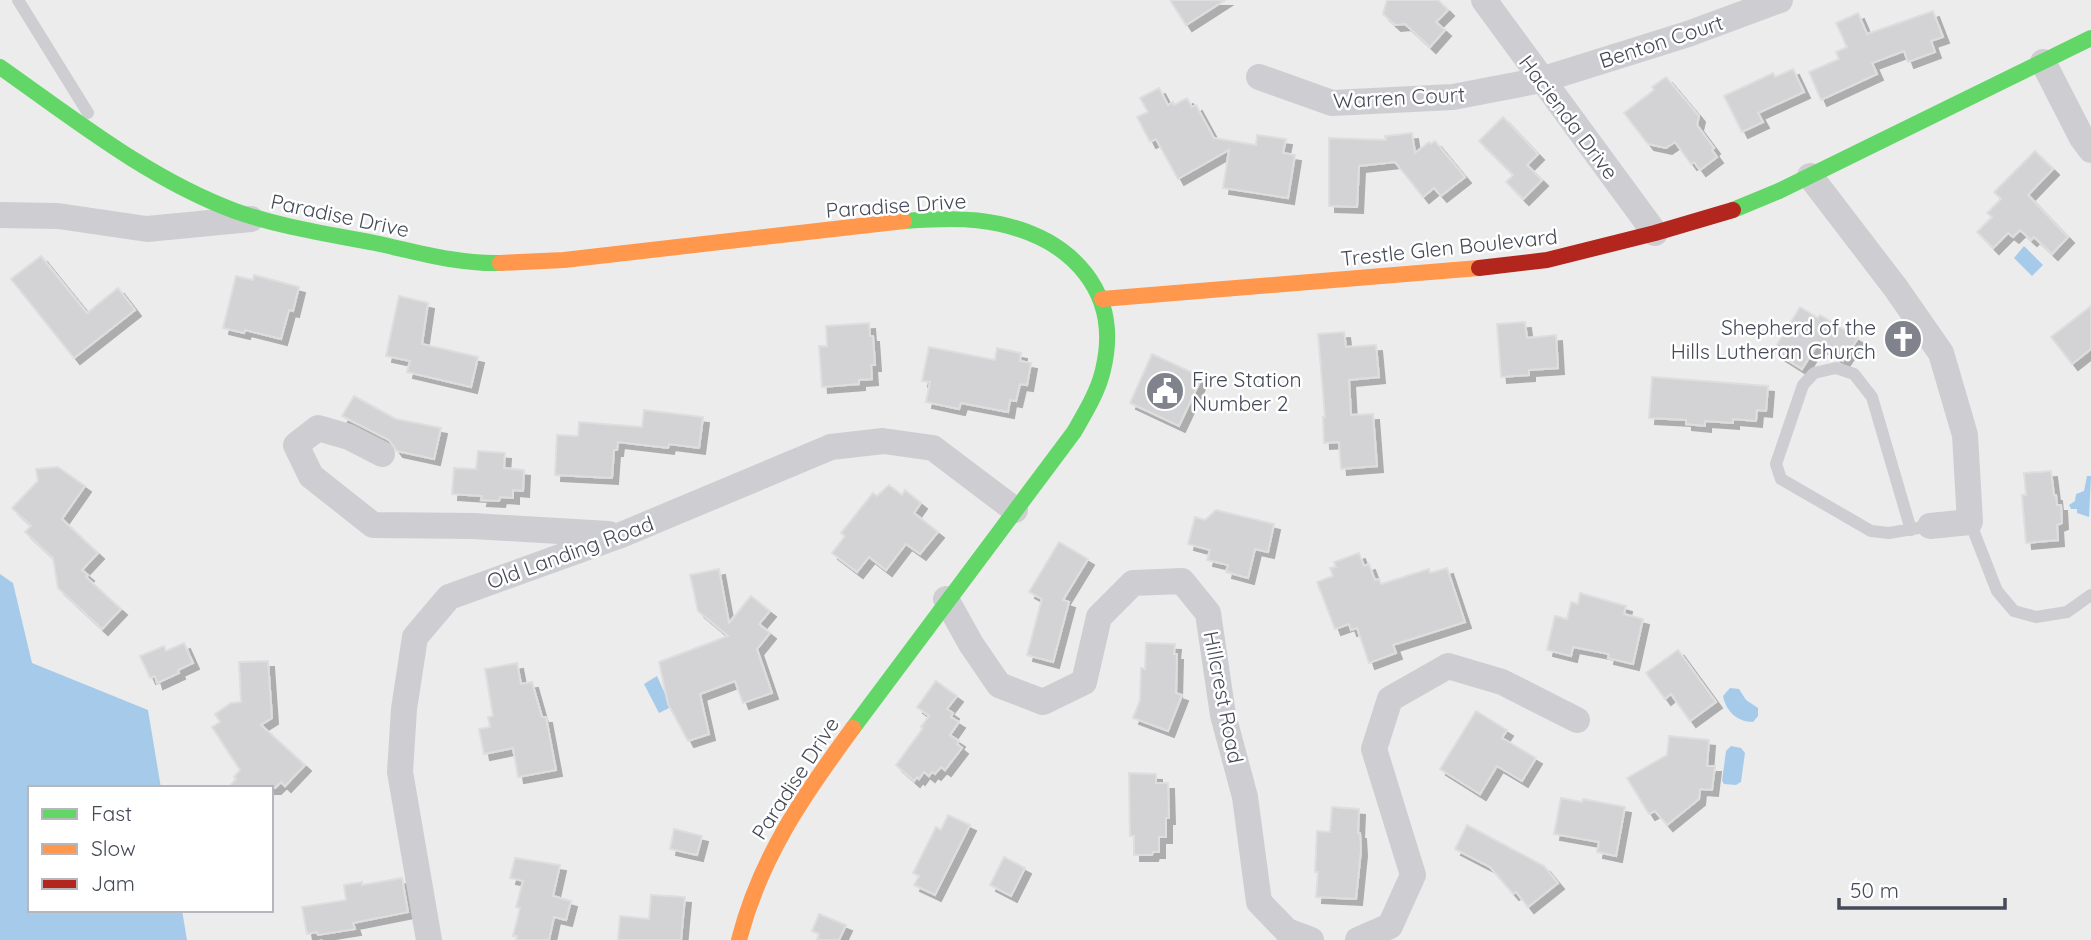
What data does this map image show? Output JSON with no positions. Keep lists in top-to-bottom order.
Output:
{
  "streets": {
    "street": [
      "Benton Court",
      "Warren Court",
      "Hacienda Drive",
      "Paradise Drive",
      "Trestle Glen Boulevard",
      "Old Landing Road",
      "Hillcrest Road"
    ]
  },
  "crossings": [
    ["Benton Court", "Warren Court"],
    ["Benton Court", "Hacienda Drive"],
    ["Warren Court", "Hacienda Drive"],
    ["Hacienda Drive", "Trestle Glen Boulevard"],
    ["Paradise Drive", "Trestle Glen Boulevard"],
    ["Paradise Drive", "Old Landing Road"],
    ["Paradise Drive", "Hillcrest Road"]
  ],
  "places": {
    "church": ["Shepherd of the Hills Lutheran Church"],
    "public building": ["Fire Station Number 2"]
  },
  "legend": ["Fast", "Slow", "Jam"],
  "scale_bar": "50 m"
}
